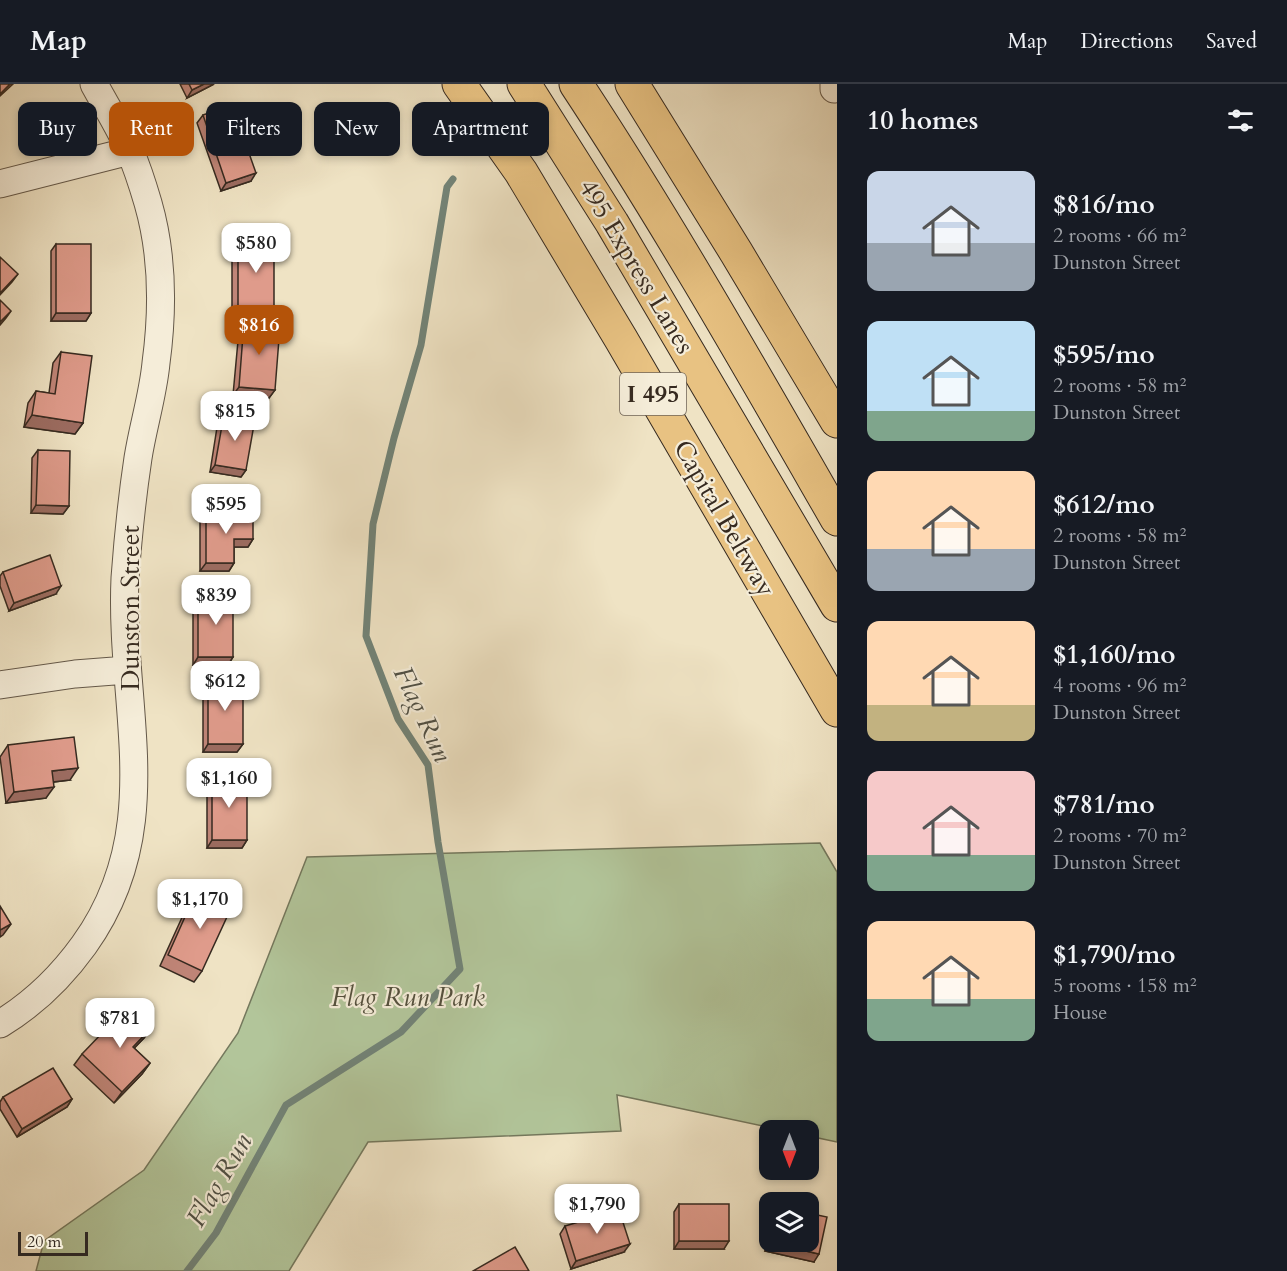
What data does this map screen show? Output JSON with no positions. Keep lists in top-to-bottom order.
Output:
{
  "streets": {
    "highway": ["495 Express Lanes", "I 495", "Capital Beltway"],
    "street": ["Dunston Street"]
  },
  "water": ["Flag Run"],
  "parks": ["Flag Run Park"],
  "scale_bar": "20 m",
  "north": "bottom",
  "page": {
    "header": "Map",
    "nav": ["Map", "Directions", "Saved"],
    "heading": "10 homes",
    "chip": [
      "Buy",
      "Rent",
      "Filters",
      "New",
      "Apartment"
    ],
    "list": [
      {
        "name": "$816/mo",
        "note": "2 rooms · 66 m² · Dunston Street"
      },
      {
        "name": "$595/mo",
        "note": "2 rooms · 58 m² · Dunston Street"
      },
      {
        "name": "$612/mo",
        "note": "2 rooms · 58 m² · Dunston Street"
      },
      {
        "name": "$1,160/mo",
        "note": "4 rooms · 96 m² · Dunston Street"
      },
      {
        "name": "$781/mo",
        "note": "2 rooms · 70 m² · Dunston Street"
      },
      {
        "name": "$1,790/mo",
        "note": "5 rooms · 158 m² · House"
      }
    ],
    "price": [
      "$580",
      "$816",
      "$815",
      "$595",
      "$839",
      "$612",
      "$1,160",
      "$1,170",
      "$781",
      "$1,790"
    ],
    "scale": "20 m"
  }
}
